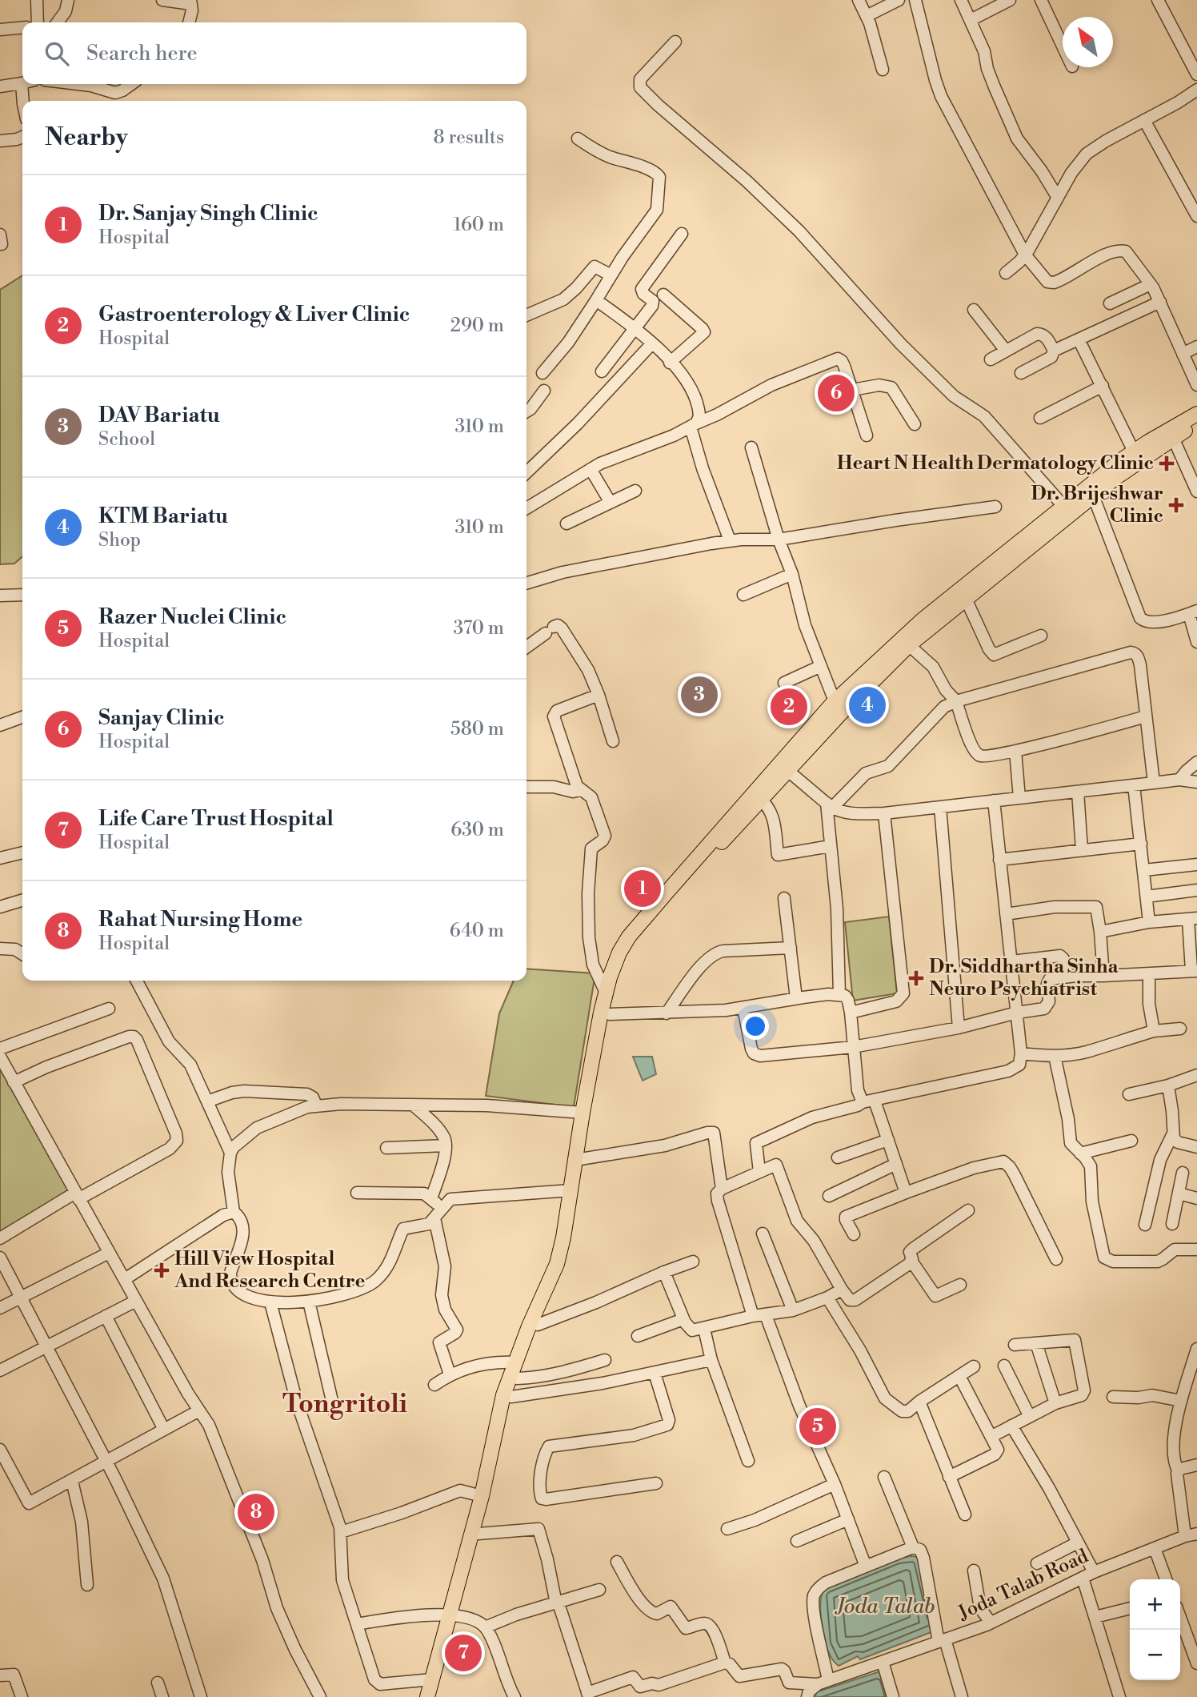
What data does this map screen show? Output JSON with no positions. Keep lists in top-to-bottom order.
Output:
{
  "streets": {
    "street": ["Joda Talab Road"]
  },
  "districts": ["Tongritoli"],
  "water": ["Joda Talab"],
  "places": {
    "health": [
      "Heart N Health Dermatology Clinic",
      "Dr. Brijeshwar Clinic",
      "Dr. Siddhartha Sinha Neuro Psychiatrist",
      "Hill View Hospital And Research Centre"
    ]
  },
  "north": "top left",
  "page": {
    "search": "Search here",
    "heading": ["Nearby", "8 results"],
    "list": [
      {
        "mark": "1",
        "name": "Dr. Sanjay Singh Clinic",
        "note": "Hospital",
        "value": "160 m"
      },
      {
        "mark": "2",
        "name": "Gastroenterology & Liver Clinic",
        "note": "Hospital",
        "value": "290 m"
      },
      {
        "mark": "3",
        "name": "DAV Bariatu",
        "note": "School",
        "value": "310 m"
      },
      {
        "mark": "4",
        "name": "KTM Bariatu",
        "note": "Shop",
        "value": "310 m"
      },
      {
        "mark": "5",
        "name": "Razer Nuclei Clinic",
        "note": "Hospital",
        "value": "370 m"
      },
      {
        "mark": "6",
        "name": "Sanjay Clinic",
        "note": "Hospital",
        "value": "580 m"
      },
      {
        "mark": "7",
        "name": "Life Care Trust Hospital",
        "note": "Hospital",
        "value": "630 m"
      },
      {
        "mark": "8",
        "name": "Rahat Nursing Home",
        "note": "Hospital",
        "value": "640 m"
      }
    ],
    "pins": [
      "6",
      "3",
      "4",
      "2",
      "1",
      "5",
      "8",
      "7"
    ],
    "map_buttons": ["+", "−"]
  }
}
